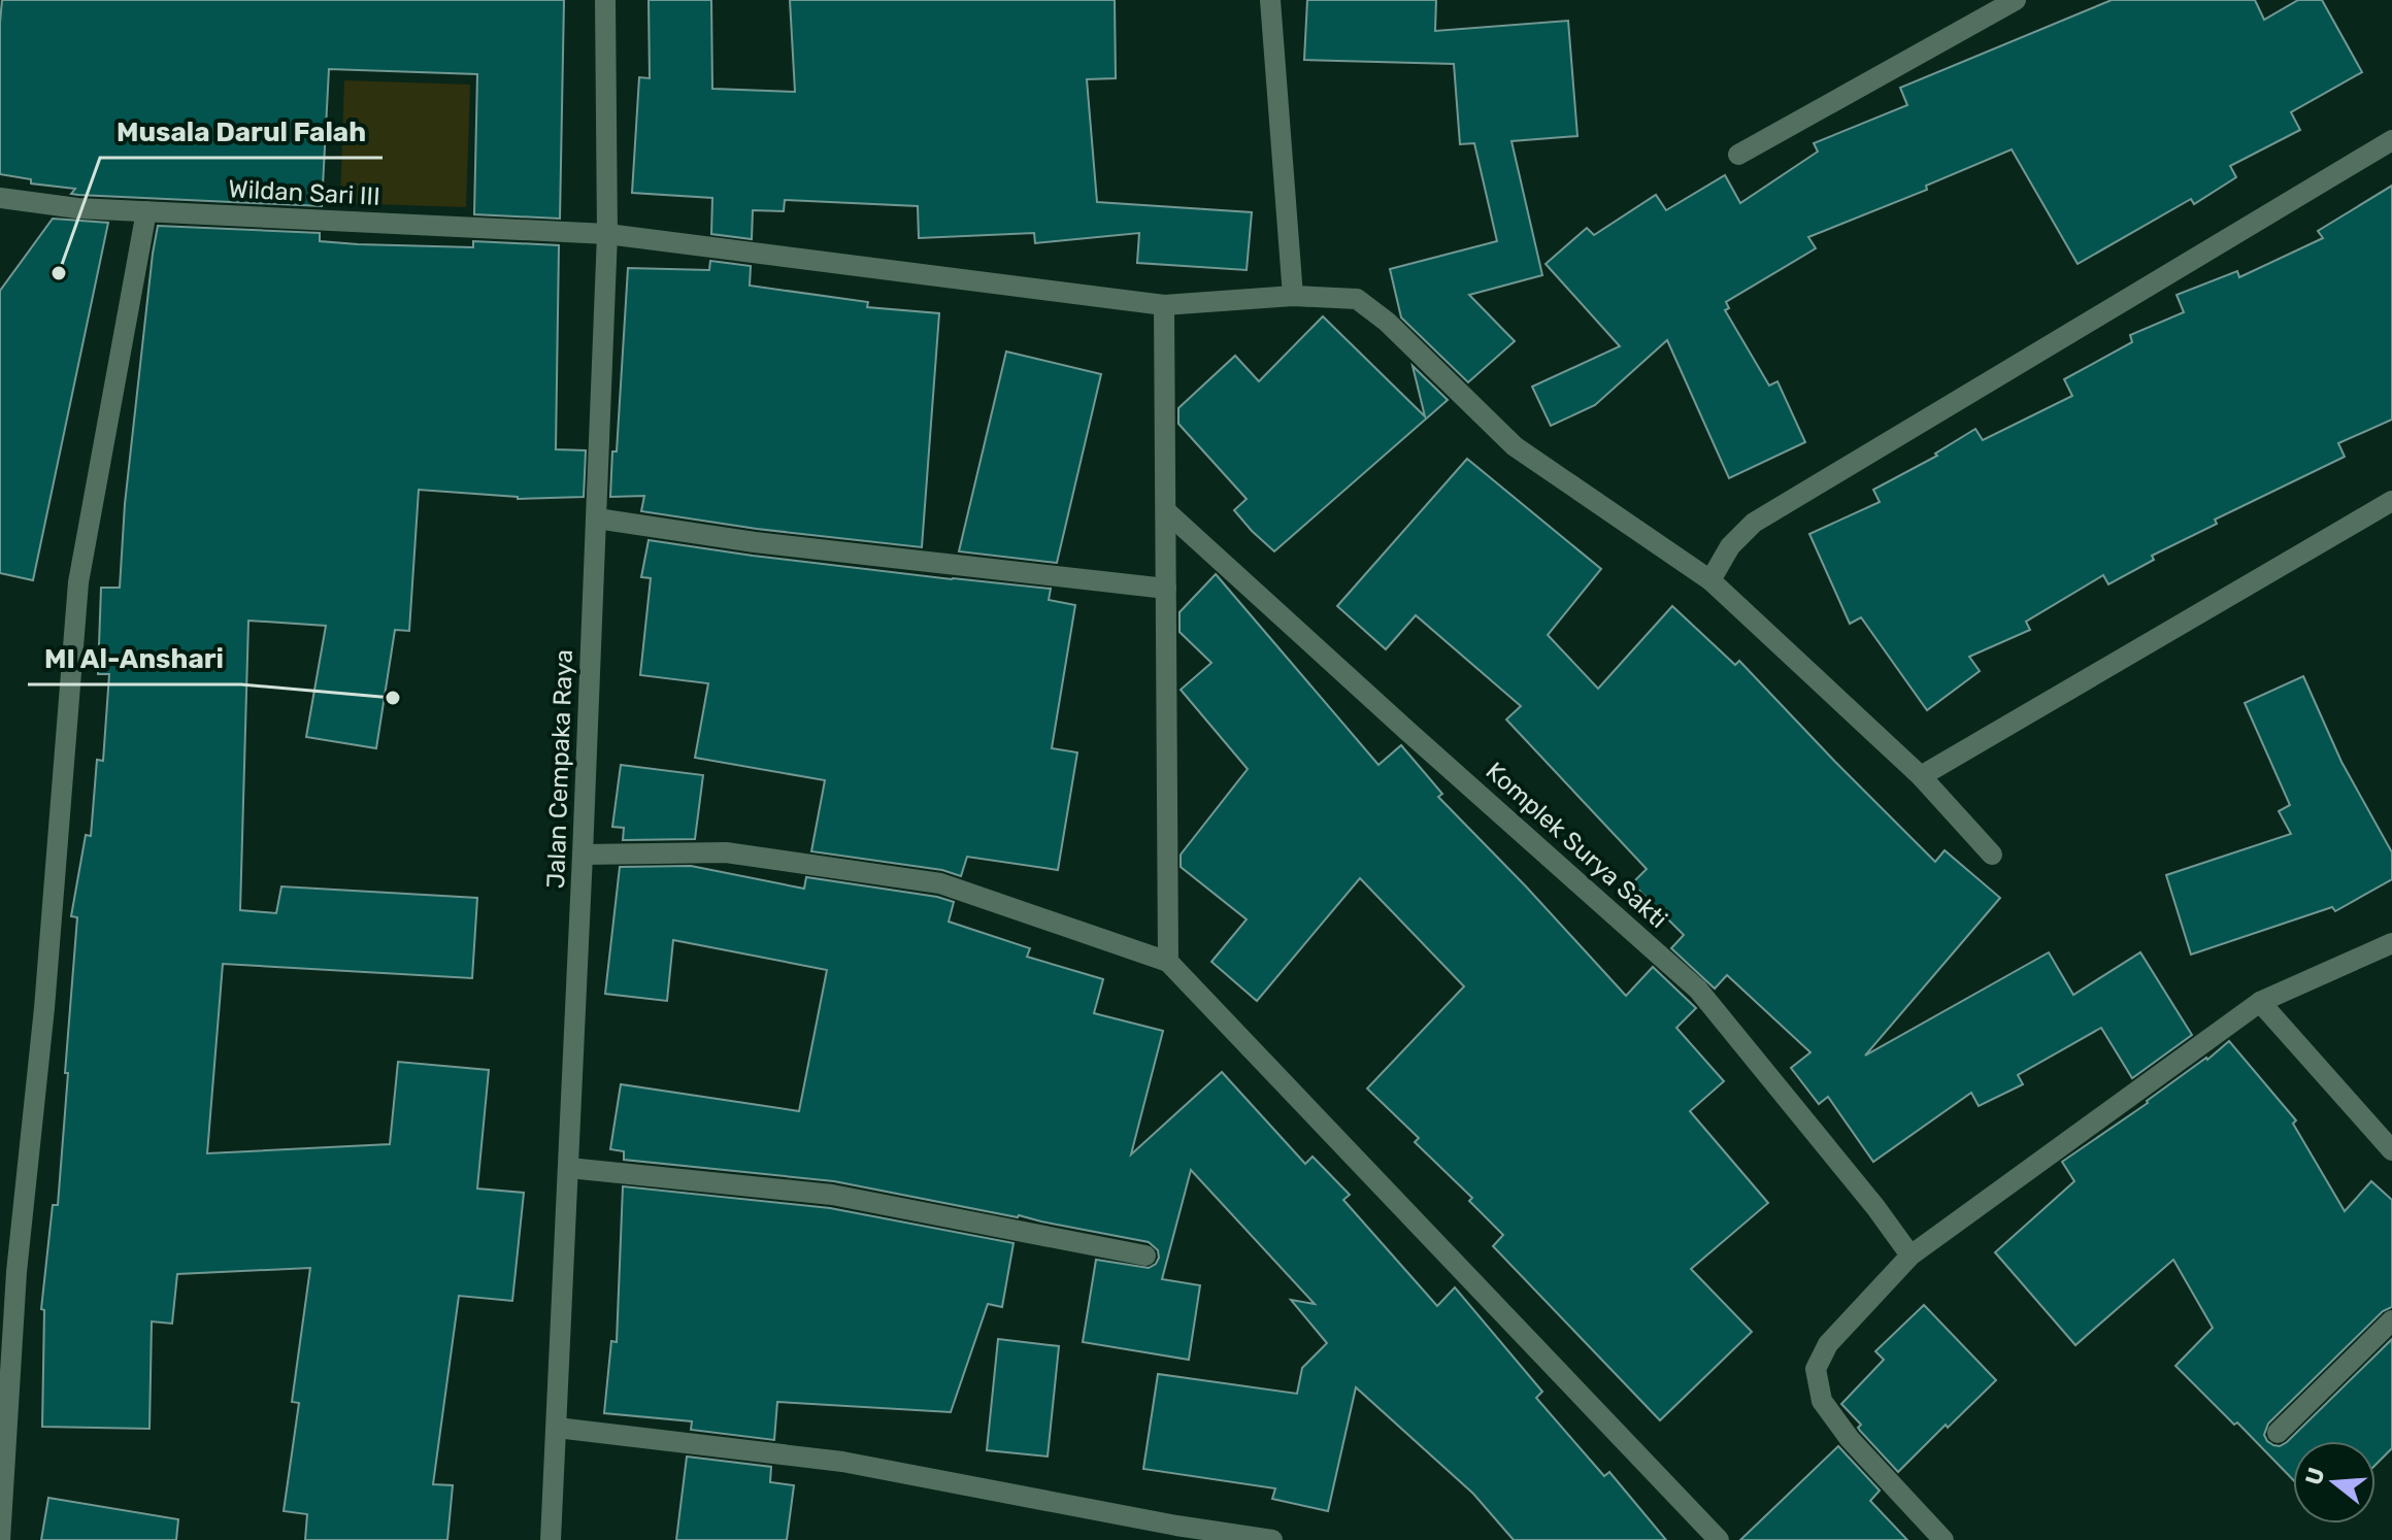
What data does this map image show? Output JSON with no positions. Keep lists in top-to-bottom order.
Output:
{
  "streets": {
    "street": ["Wildan Sari III", "Jalan Cempaka Raya", "Komplek Surya Sakti"]
  },
  "crossings": [
    ["Wildan Sari III", "Jalan Cempaka Raya"]
  ],
  "places": ["Musala Darul Falah", "MI Al-Anshari"],
  "north": "left"
}
